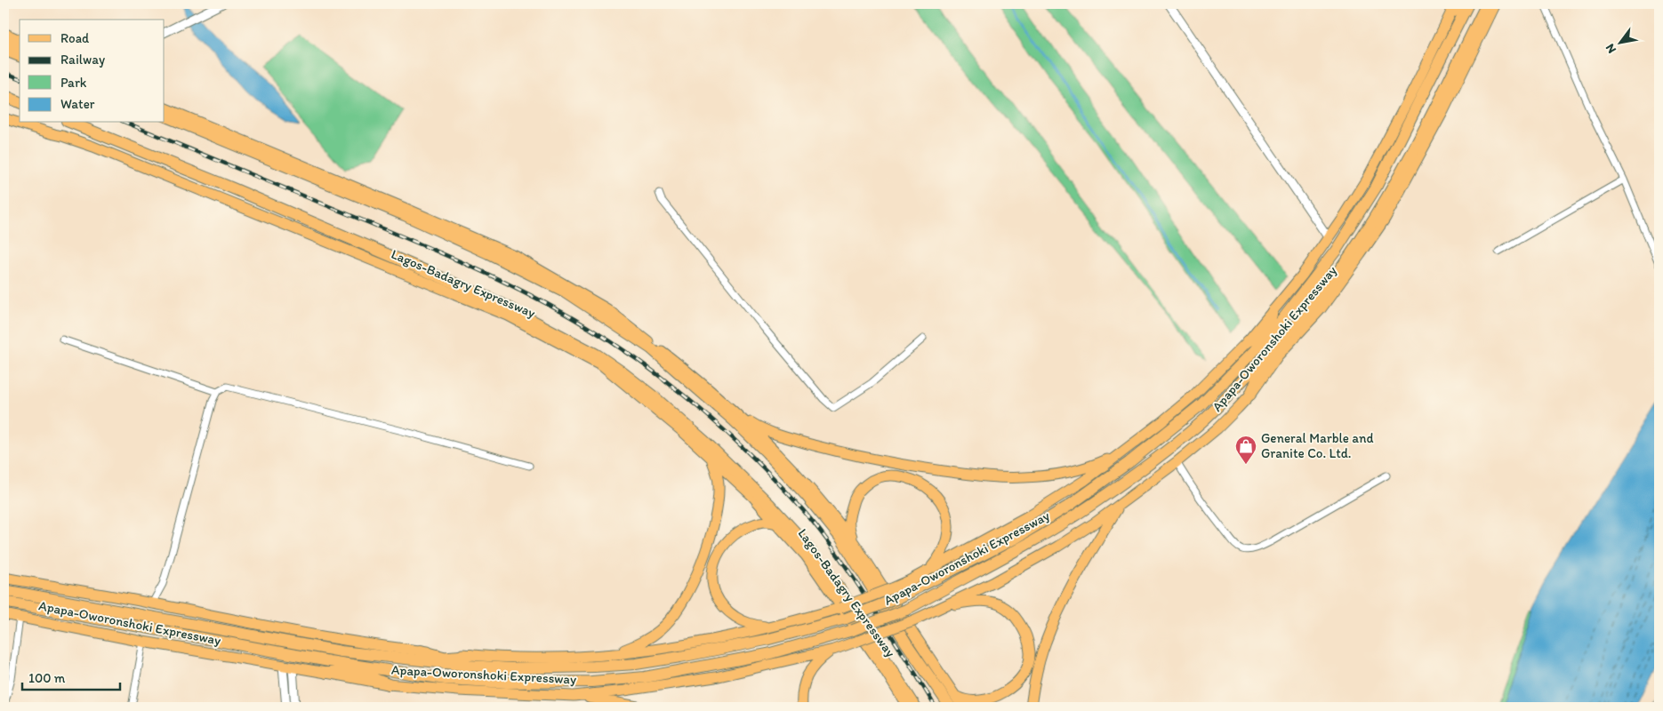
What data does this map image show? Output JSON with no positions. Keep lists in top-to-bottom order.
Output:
{
  "streets": {
    "highway": ["Lagos-Badagry Expressway", "Apapa-Oworonshoki Expressway"]
  },
  "places": {
    "shop": ["General Marble and Granite Co. Ltd."]
  },
  "legend": [
    "Road",
    "Railway",
    "Park",
    "Water"
  ],
  "scale_bar": "100 m",
  "north": "bottom left"
}
